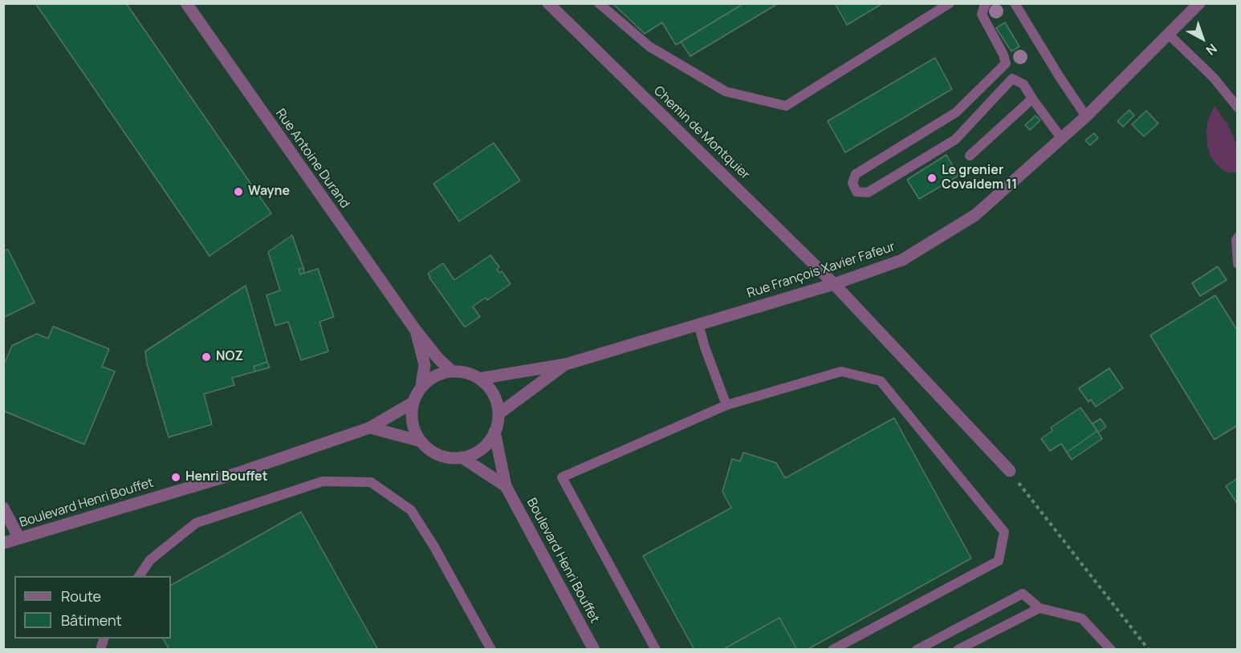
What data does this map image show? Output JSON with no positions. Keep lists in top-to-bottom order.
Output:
{
  "streets": {
    "street": [
      "Chemin de Montquier",
      "Rue Antoine Durand",
      "Rue François Xavier Fafeur",
      "Boulevard Henri Bouffet"
    ]
  },
  "crossings": [
    ["Chemin de Montquier", "Rue François Xavier Fafeur"],
    ["Rue Antoine Durand", "Rue François Xavier Fafeur"],
    ["Rue Antoine Durand", "Boulevard Henri Bouffet"],
    ["Rue François Xavier Fafeur", "Boulevard Henri Bouffet"]
  ],
  "places": [
    "Le grenier Covaldem 11",
    "Wayne",
    "NOZ",
    "Henri Bouffet"
  ],
  "legend": ["Route", "Bâtiment"],
  "north": "bottom right"
}
